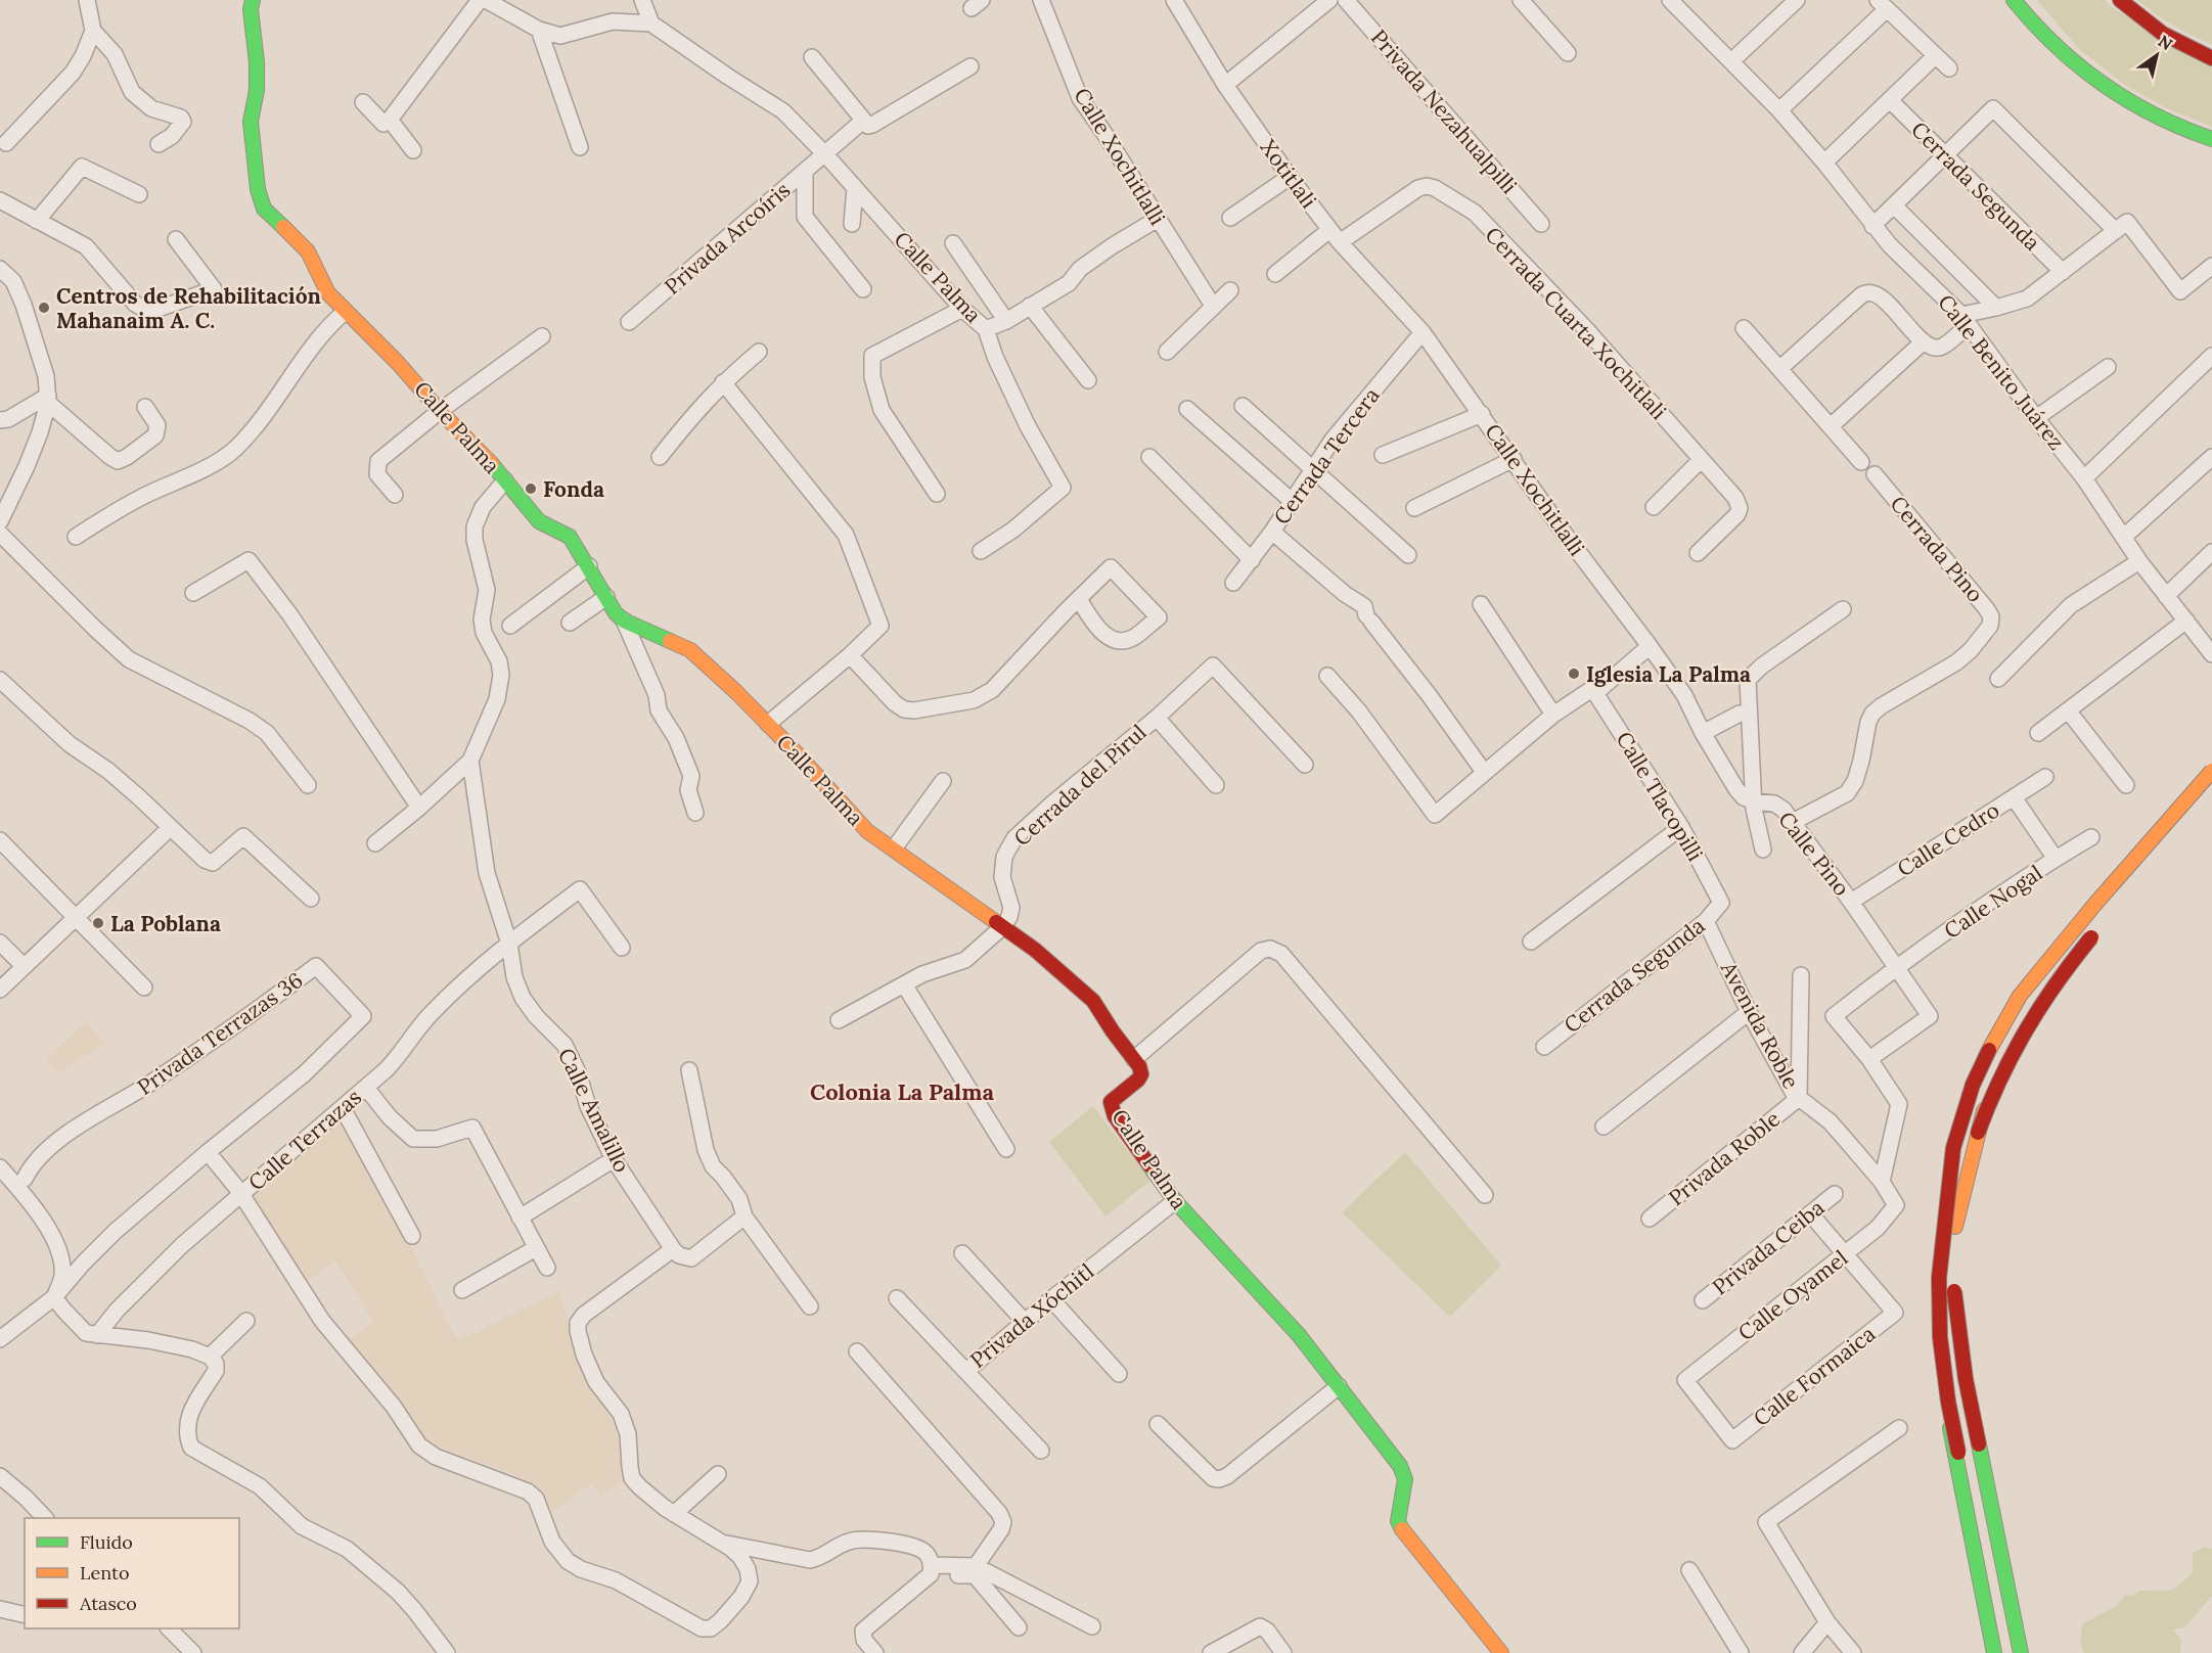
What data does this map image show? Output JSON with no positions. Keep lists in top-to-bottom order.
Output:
{
  "streets": {
    "main road": ["Calle Palma"],
    "street": [
      "Privada Nezahualpilli",
      "Calle Xochitlalli",
      "Xotitlali",
      "Cerrada Segunda",
      "Privada Arcoíris",
      "Cerrada Cuarta Xochitlali",
      "Calle Benito Juárez",
      "Cerrada Tercera",
      "Cerrada Pino",
      "Cerrada del Pirul",
      "Calle Tlacopilli",
      "Calle Cedro",
      "Calle Pino",
      "Calle Nogal",
      "Avenida Roble",
      "Privada Terrazas 36",
      "Calle Amalillo",
      "Calle Terrazas",
      "Privada Roble",
      "Privada Ceiba",
      "Calle Oyamel",
      "Privada Xóchitl",
      "Calle Formaica"
    ]
  },
  "crossings": [
    ["Calle Xochitlalli", "Xotitlali"],
    ["Calle Xochitlalli", "Calle Palma"],
    ["Calle Xochitlalli", "Cerrada Tercera"],
    ["Calle Xochitlalli", "Calle Pino"],
    ["Xotitlali", "Cerrada Cuarta Xochitlali"],
    ["Xotitlali", "Cerrada Tercera"],
    ["Cerrada Segunda", "Calle Tlacopilli"],
    ["Cerrada Segunda", "Avenida Roble"],
    ["Privada Arcoíris", "Calle Palma"],
    ["Calle Palma", "Cerrada del Pirul"],
    ["Calle Palma", "Privada Xóchitl"],
    ["Cerrada Pino", "Calle Pino"],
    ["Calle Cedro", "Calle Pino"],
    ["Calle Pino", "Calle Nogal"],
    ["Avenida Roble", "Privada Roble"],
    ["Avenida Roble", "Calle Oyamel"],
    ["Calle Amalillo", "Calle Terrazas"],
    ["Calle Oyamel", "Calle Formaica"]
  ],
  "districts": ["Colonia La Palma"],
  "places": [
    "Centros de Rehabilitación Mahanaim A. C.",
    "Fonda",
    "Iglesia La Palma",
    "La Poblana"
  ],
  "legend": ["Fluido", "Lento", "Atasco"],
  "north": "top right"
}
